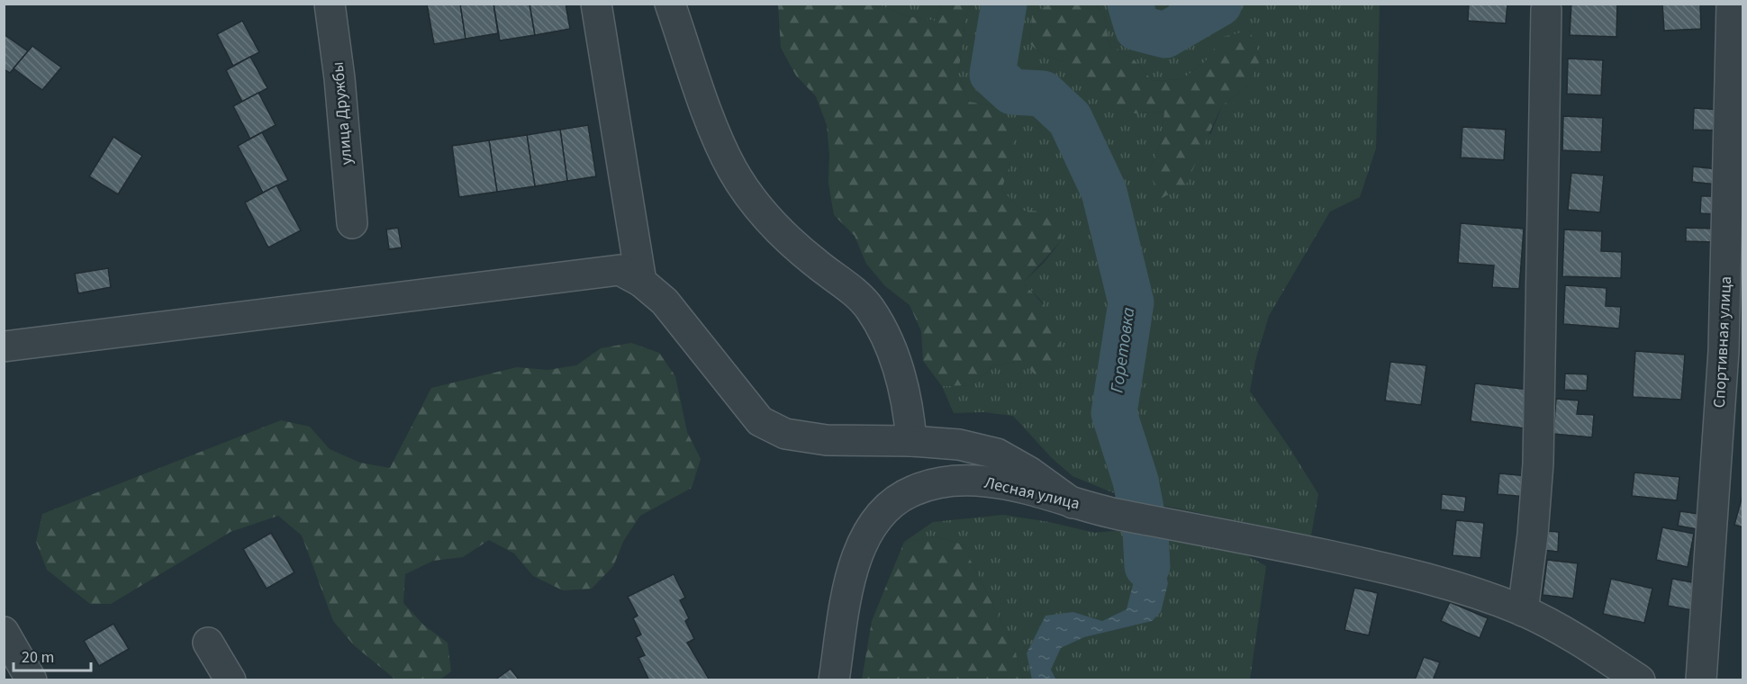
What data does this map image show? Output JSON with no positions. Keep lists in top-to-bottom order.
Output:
{
  "streets": {
    "street": ["улица Дружбы", "Спортивная улица", "Лесная улица"]
  },
  "water": ["Горетовка"],
  "scale_bar": "20 m"
}
